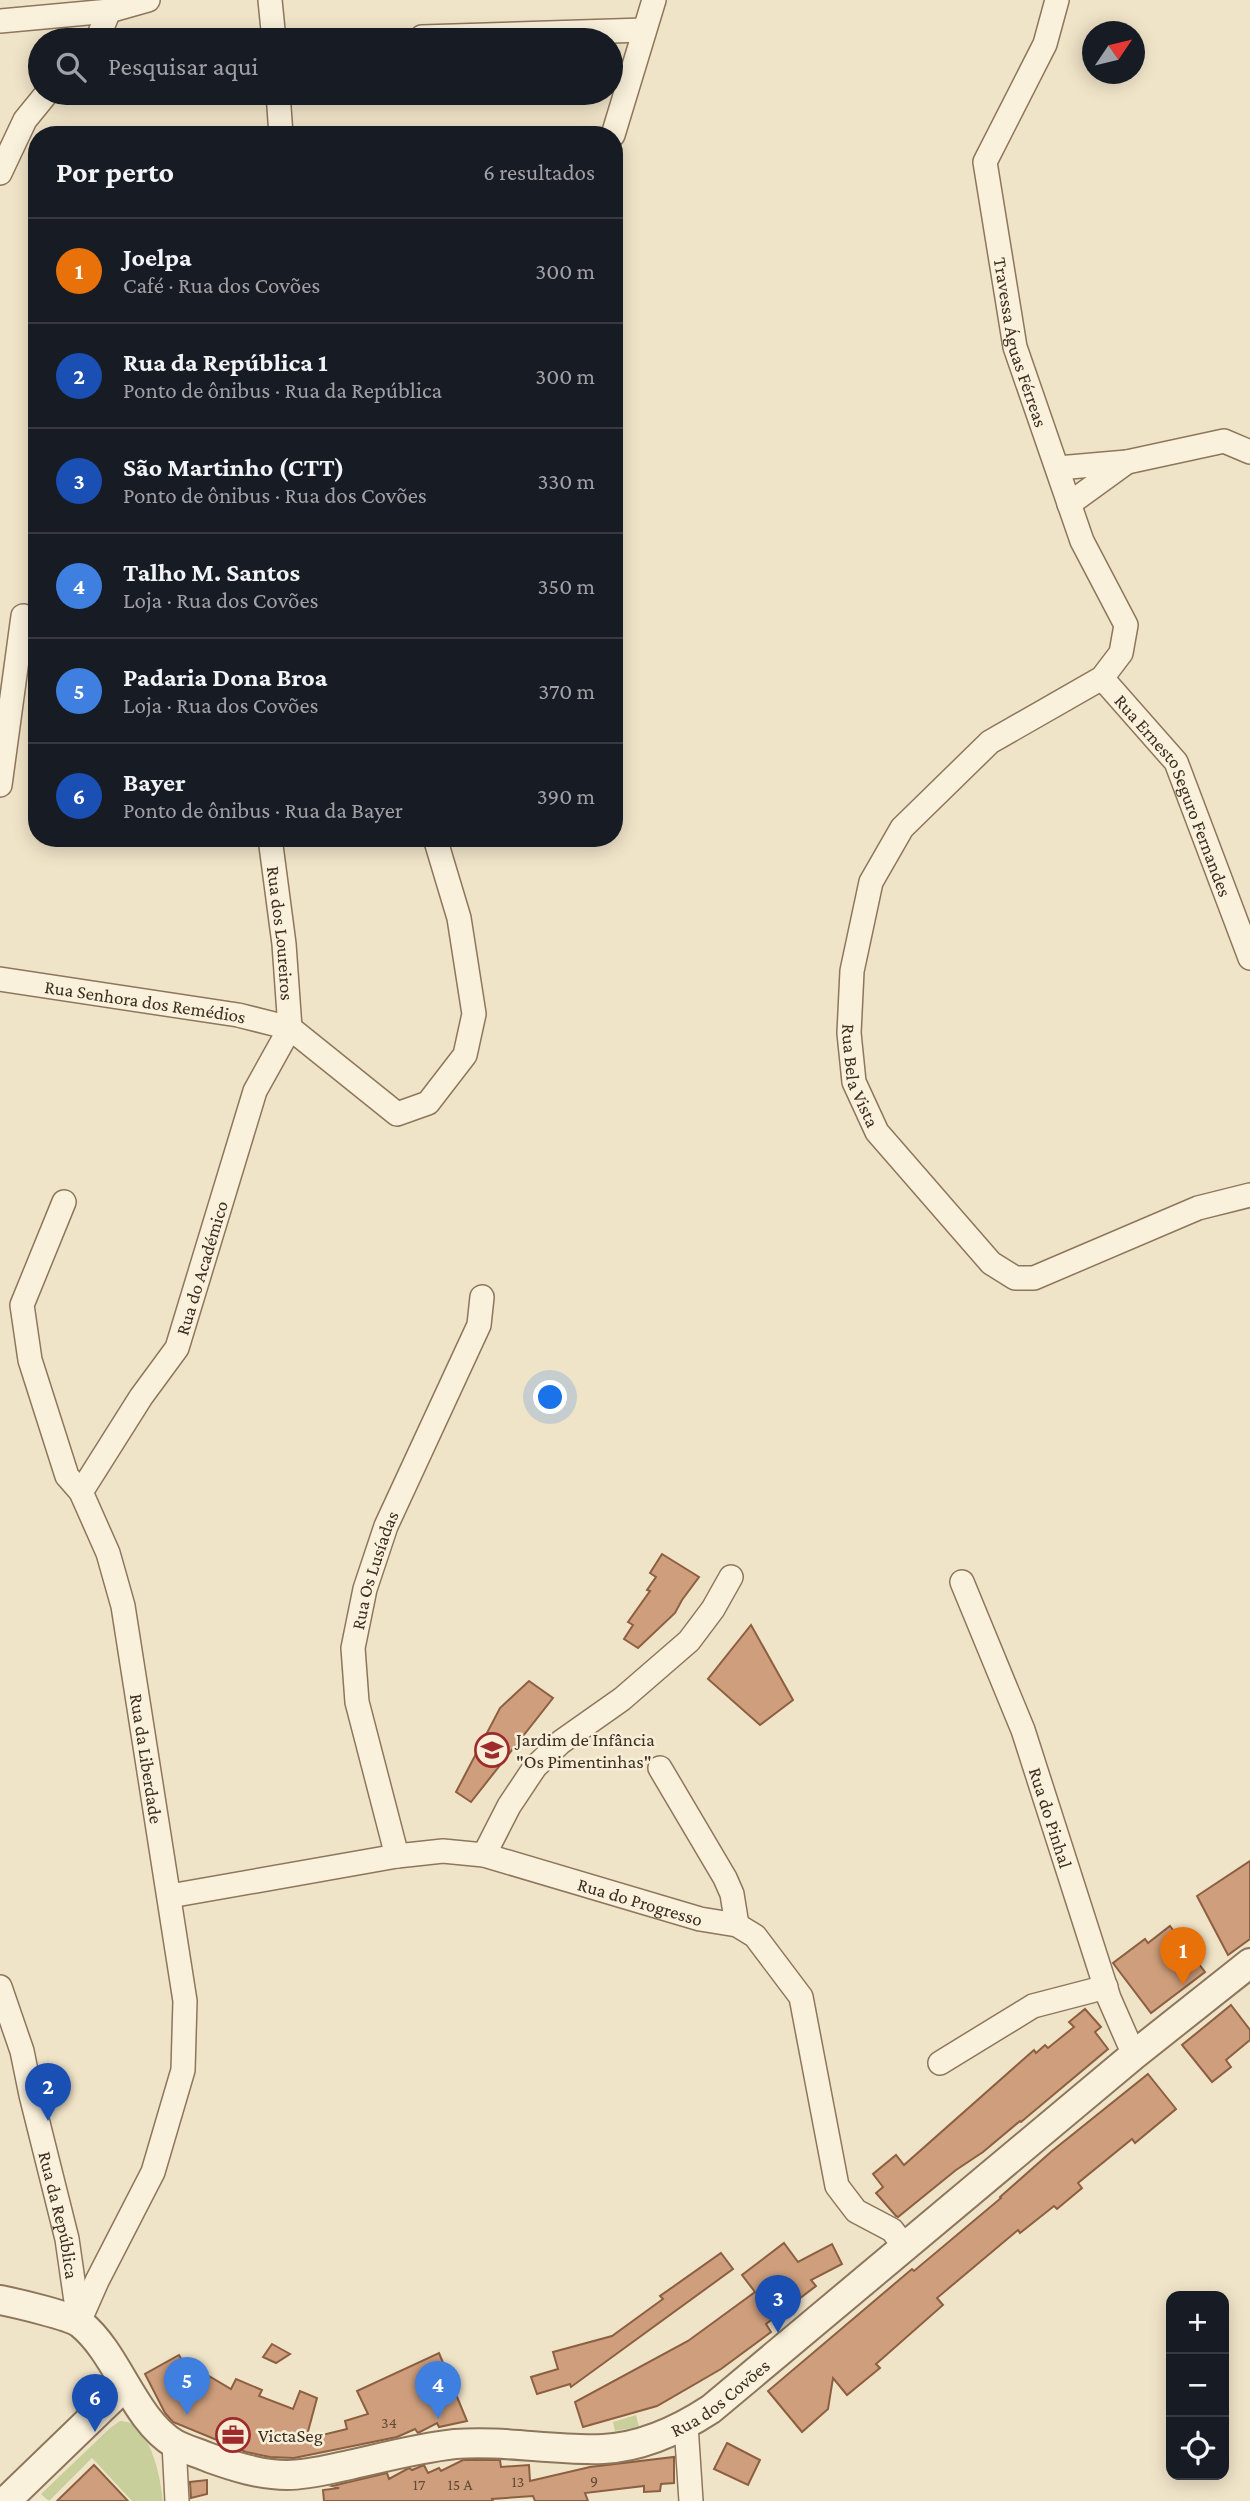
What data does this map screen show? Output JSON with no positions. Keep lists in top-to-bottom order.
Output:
{
  "streets": {
    "street": [
      "Travessa Águas Férreas",
      "Rua Ernesto Seguro Fernandes",
      "Rua dos Loureiros",
      "Rua Senhora dos Remédios",
      "Rua Bela Vista",
      "Rua do Académico",
      "Rua Os Lusíadas",
      "Rua da Liberdade",
      "Rua do Pinhal",
      "Rua do Progresso",
      "Rua da República",
      "Rua dos Covões"
    ]
  },
  "crossings": [
    ["Travessa Águas Férreas", "Rua Ernesto Seguro Fernandes"],
    ["Travessa Águas Férreas", "Rua Bela Vista"],
    ["Rua Ernesto Seguro Fernandes", "Rua Bela Vista"],
    ["Rua dos Loureiros", "Rua Senhora dos Remédios"],
    ["Rua dos Loureiros", "Rua do Académico"],
    ["Rua Senhora dos Remédios", "Rua do Académico"],
    ["Rua do Académico", "Rua da Liberdade"],
    ["Rua Os Lusíadas", "Rua do Progresso"],
    ["Rua da Liberdade", "Rua do Progresso"],
    ["Rua da Liberdade", "Rua da República"],
    ["Rua da Liberdade", "Rua dos Covões"],
    ["Rua do Pinhal", "Rua dos Covões"],
    ["Rua da República", "Rua dos Covões"]
  ],
  "places": {
    "school or university": ["Jardim de Infância \"Os Pimentinhas\""],
    "office": ["VictaSeg"]
  },
  "house_numbers": [
    "34",
    "9",
    "13",
    "17",
    "15 A"
  ],
  "north": "top right",
  "page": {
    "search": "Pesquisar aqui",
    "heading": ["Por perto", "6 resultados"],
    "list": [
      {
        "mark": "1",
        "name": "Joelpa",
        "note": "Café · Rua dos Covões",
        "value": "300 m"
      },
      {
        "mark": "2",
        "name": "Rua da República 1",
        "note": "Ponto de ônibus · Rua da República",
        "value": "300 m"
      },
      {
        "mark": "3",
        "name": "São Martinho (CTT)",
        "note": "Ponto de ônibus · Rua dos Covões",
        "value": "330 m"
      },
      {
        "mark": "4",
        "name": "Talho M. Santos",
        "note": "Loja · Rua dos Covões",
        "value": "350 m"
      },
      {
        "mark": "5",
        "name": "Padaria Dona Broa",
        "note": "Loja · Rua dos Covões",
        "value": "370 m"
      },
      {
        "mark": "6",
        "name": "Bayer",
        "note": "Ponto de ônibus · Rua da Bayer",
        "value": "390 m"
      }
    ],
    "pins": [
      "1",
      "2",
      "3",
      "5",
      "4",
      "6"
    ],
    "map_buttons": ["+", "−"]
  }
}
